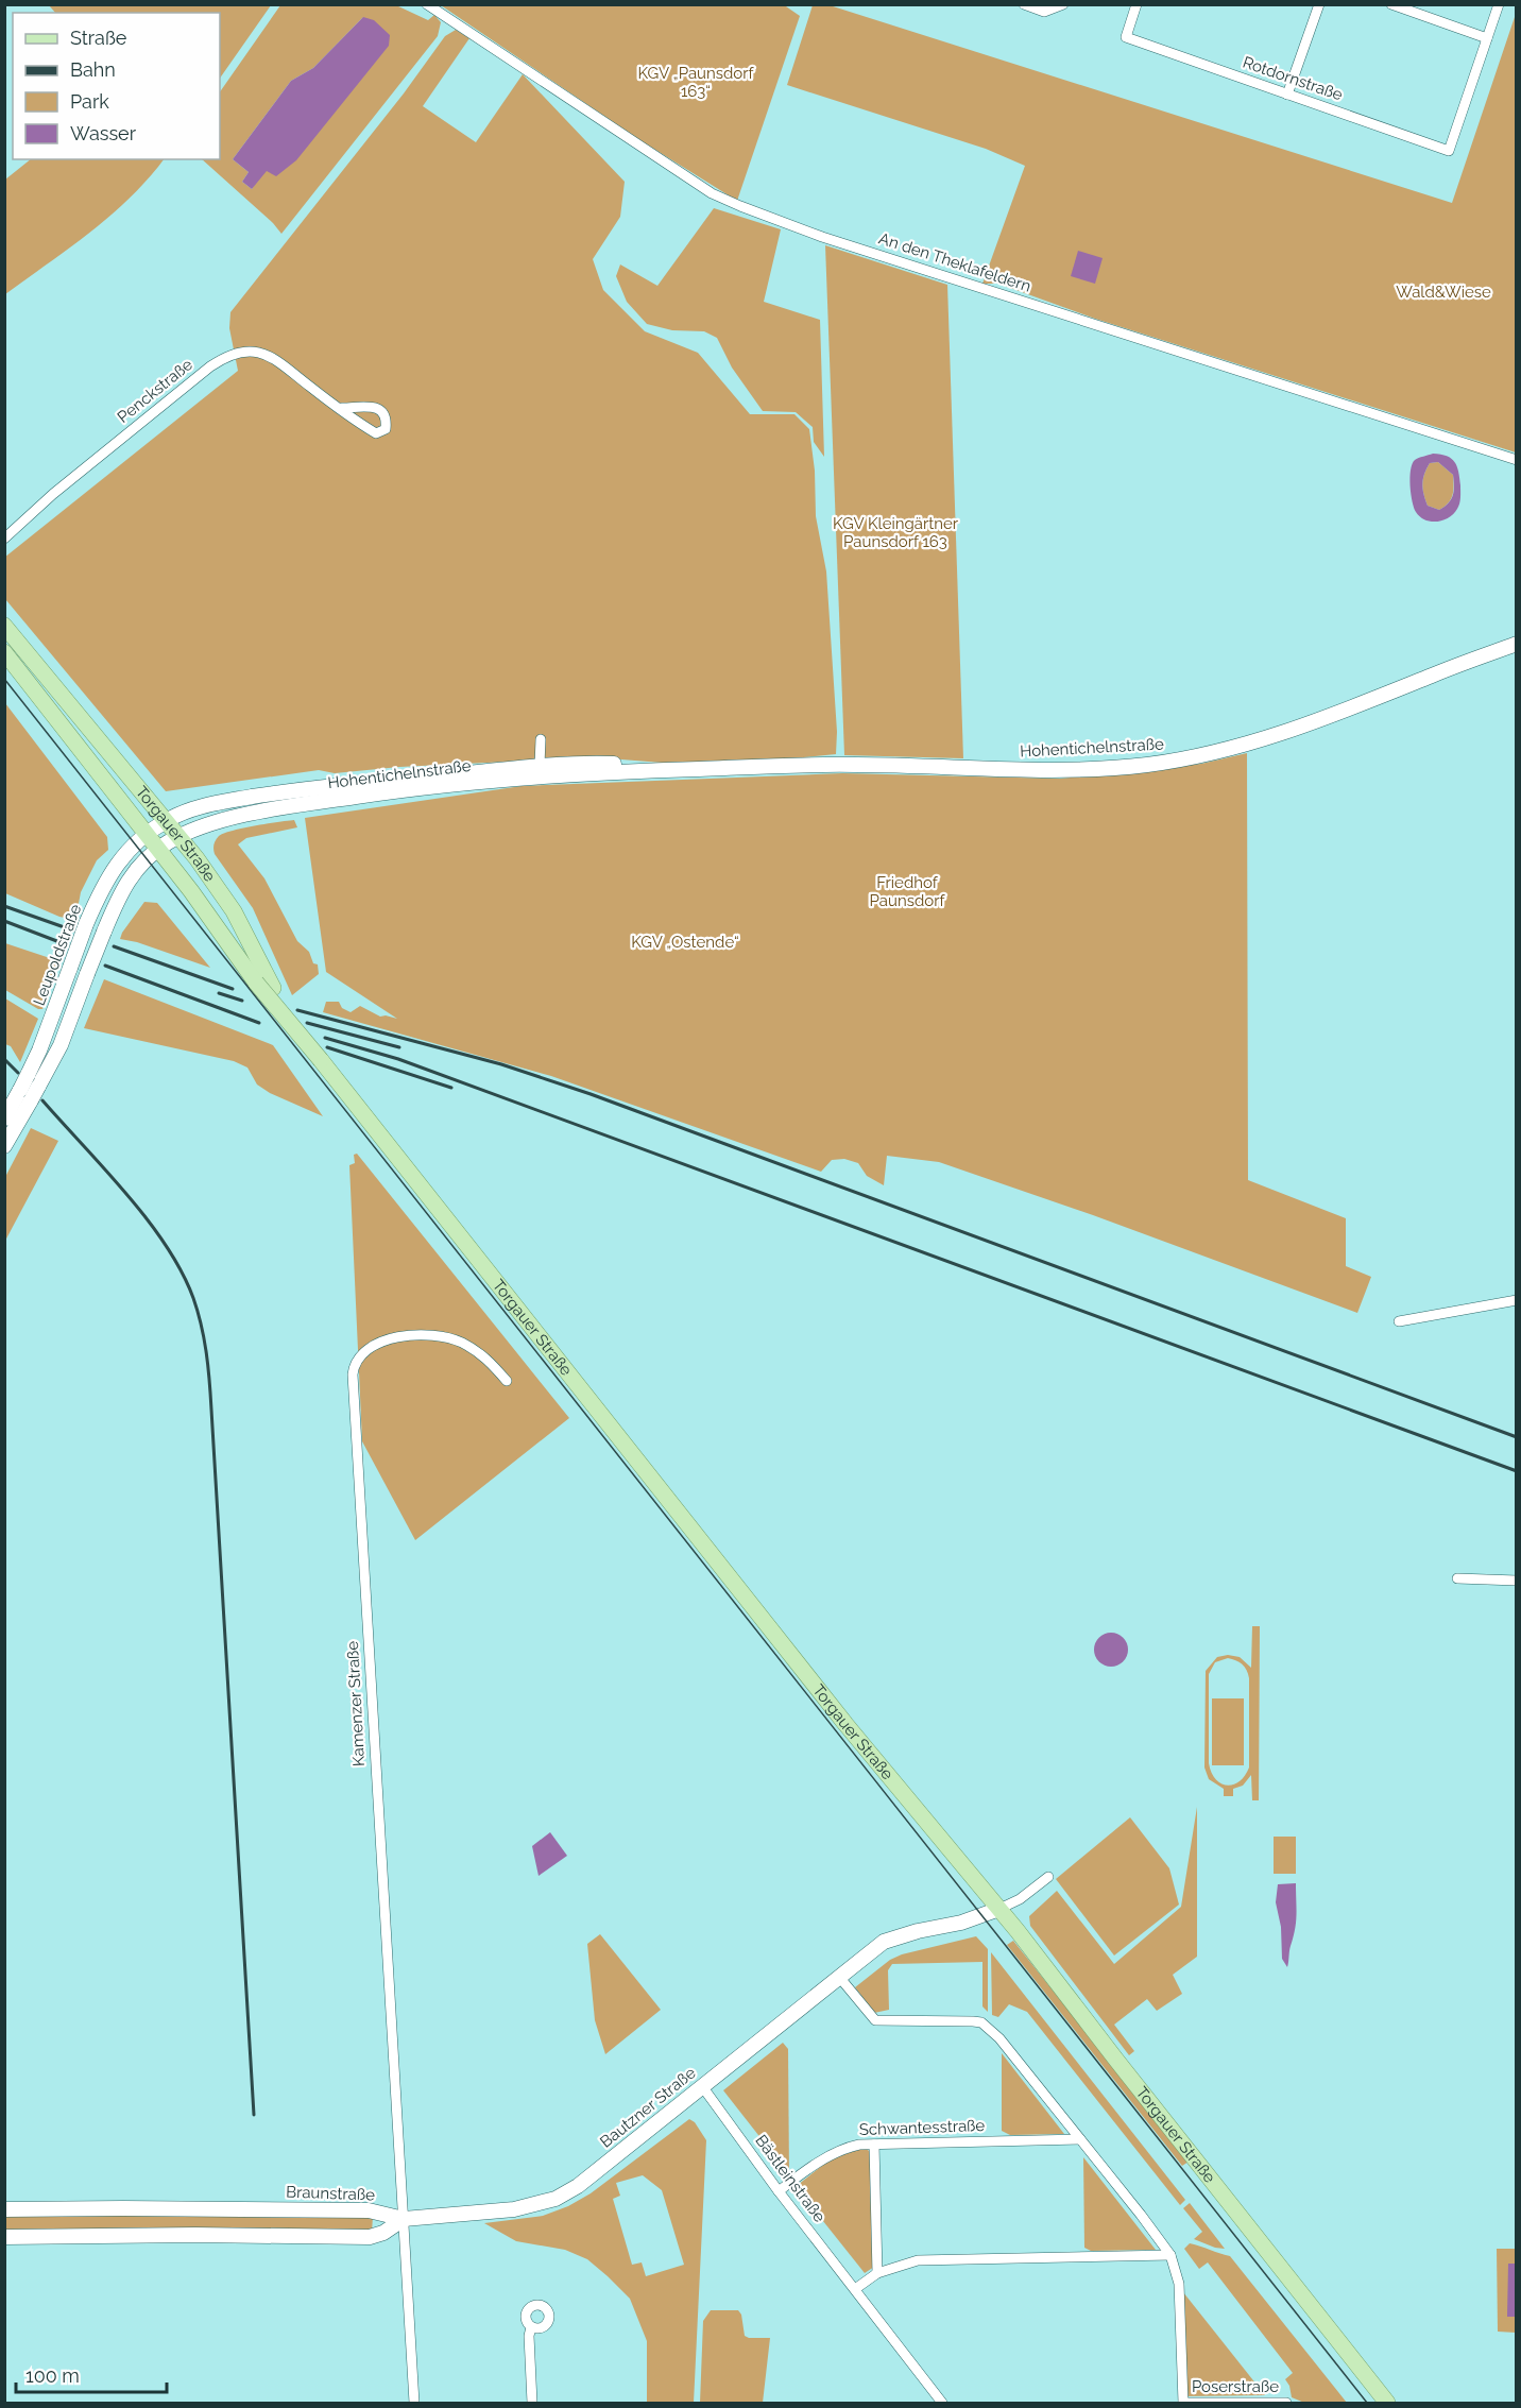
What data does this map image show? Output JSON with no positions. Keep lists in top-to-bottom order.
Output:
{
  "streets": {
    "main road": [
      "Hohentichelnstraße",
      "Torgauer Straße",
      "Leupoldstraße",
      "Bautzner Straße",
      "Braunstraße"
    ],
    "street": [
      "Rotdornstraße",
      "An den Theklafeldern",
      "Penckstraße",
      "Kamenzer Straße",
      "Schwantesstraße",
      "Bästleinstraße",
      "Poserstraße"
    ]
  },
  "crossings": [
    ["Hohentichelnstraße", "Torgauer Straße"],
    ["Hohentichelnstraße", "Leupoldstraße"],
    ["Torgauer Straße", "Leupoldstraße"],
    ["Torgauer Straße", "Bautzner Straße"],
    ["Kamenzer Straße", "Bautzner Straße"],
    ["Kamenzer Straße", "Braunstraße"],
    ["Bautzner Straße", "Bästleinstraße"],
    ["Bautzner Straße", "Braunstraße"],
    ["Schwantesstraße", "Bästleinstraße"]
  ],
  "parks": [
    "KGV „Paunsdorf 163“",
    "Wald&Wiese",
    "KGV Kleingärtner Paunsdorf 163",
    "Friedhof Paunsdorf",
    "KGV „Ostende“"
  ],
  "legend": [
    "Straße",
    "Bahn",
    "Park",
    "Wasser"
  ],
  "scale_bar": "100 m"
}
